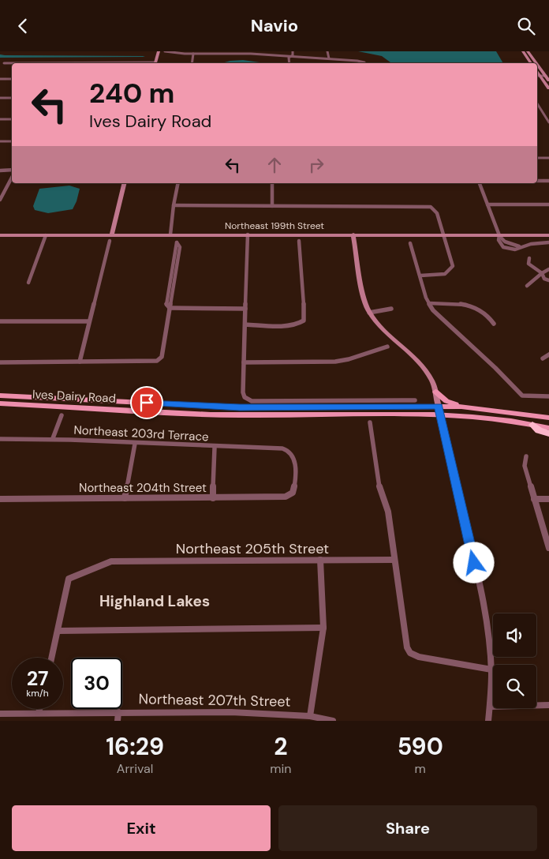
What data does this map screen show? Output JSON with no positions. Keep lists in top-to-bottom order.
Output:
{
  "streets": {
    "main road": ["Ives Dairy Road"],
    "street": [
      "Northeast 199th Street",
      "Northeast 203rd Terrace",
      "Northeast 204th Street",
      "Northeast 205th Street",
      "Northeast 207th Street"
    ]
  },
  "crossings": [
    ["Northeast 203rd Terrace", "Northeast 204th Street"]
  ],
  "districts": ["Highland Lakes"],
  "page": {
    "header": "Navio",
    "turn": ["240 m", "Ives Dairy Road"],
    "speed": "27 km/h",
    "limit": "30",
    "eta": [
      "16:29",
      "Arrival",
      "2",
      "min",
      "590",
      "m"
    ],
    "buttons": ["Exit", "Share"]
  }
}
